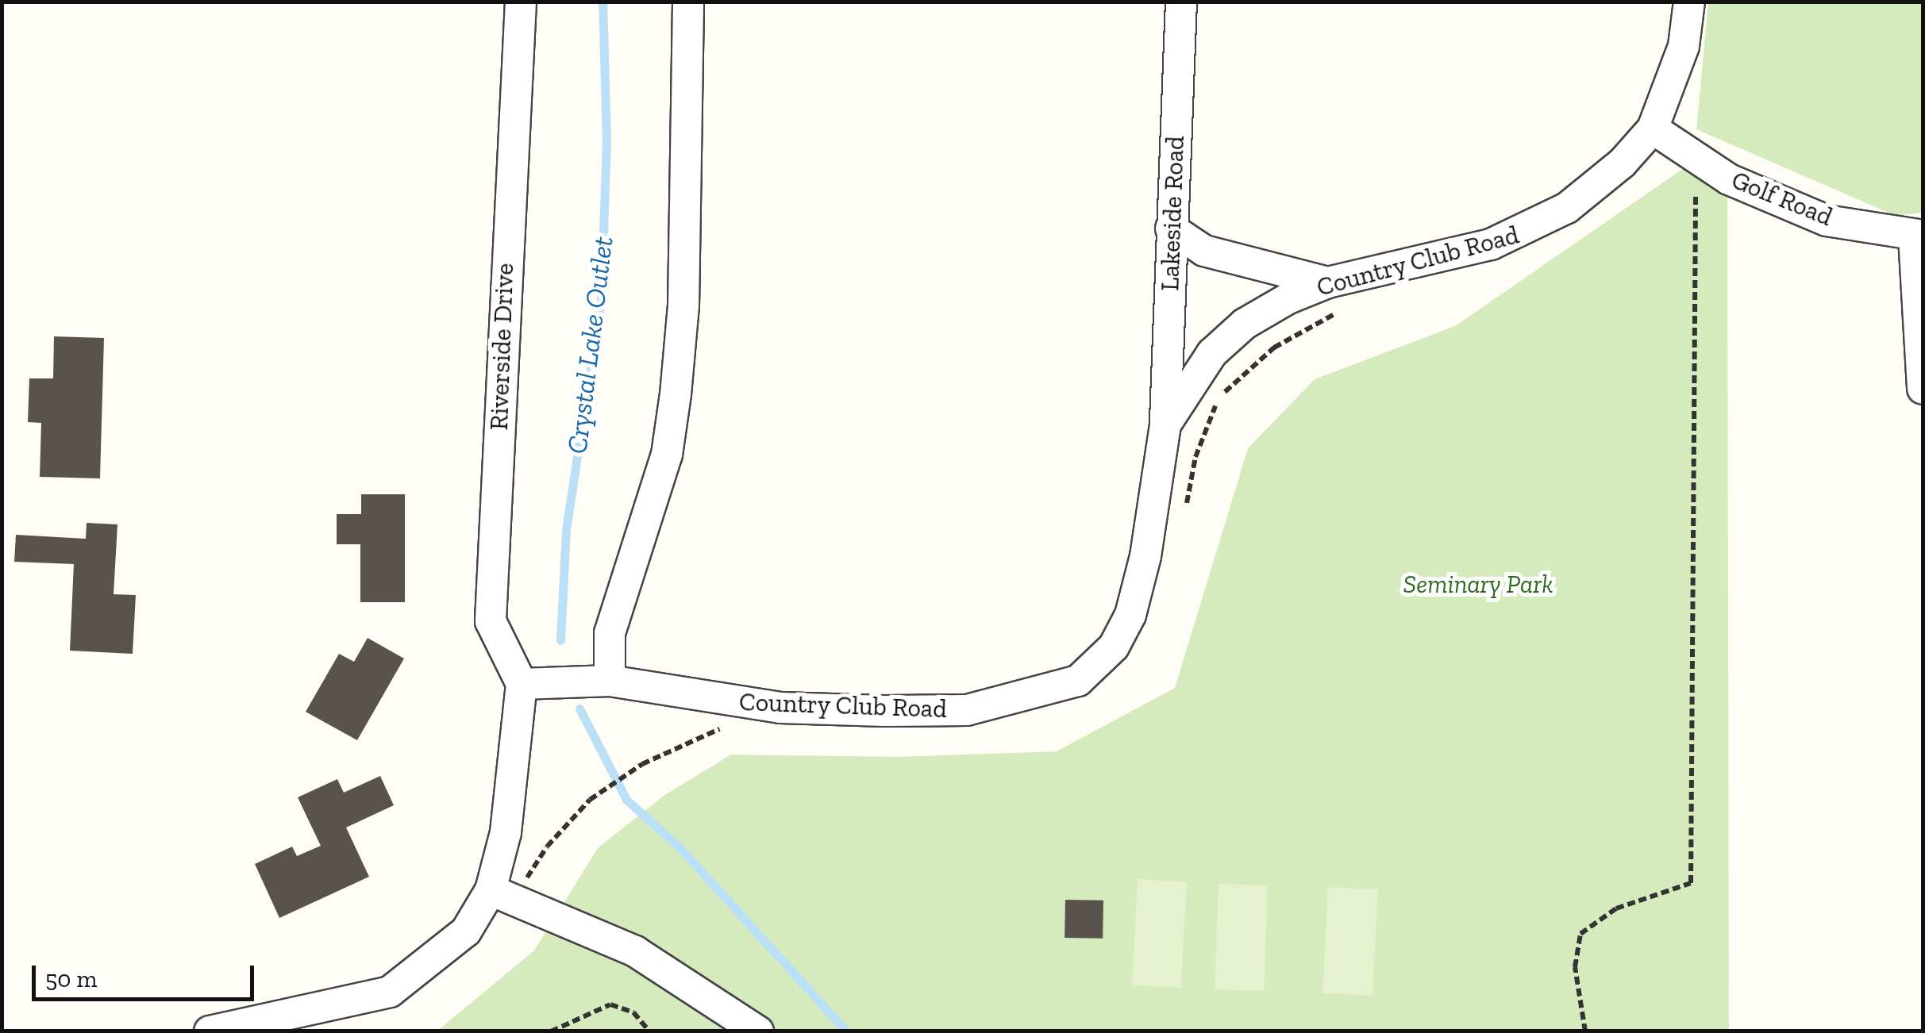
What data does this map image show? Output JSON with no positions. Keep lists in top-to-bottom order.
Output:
{
  "streets": {
    "street": [
      "Golf Road",
      "Lakeside Road",
      "Country Club Road",
      "Riverside Drive"
    ]
  },
  "crossings": [
    ["Golf Road", "Country Club Road"],
    ["Lakeside Road", "Country Club Road"],
    ["Country Club Road", "Riverside Drive"]
  ],
  "water": ["Crystal Lake Outlet"],
  "parks": ["Seminary Park"],
  "scale_bar": "50 m"
}
